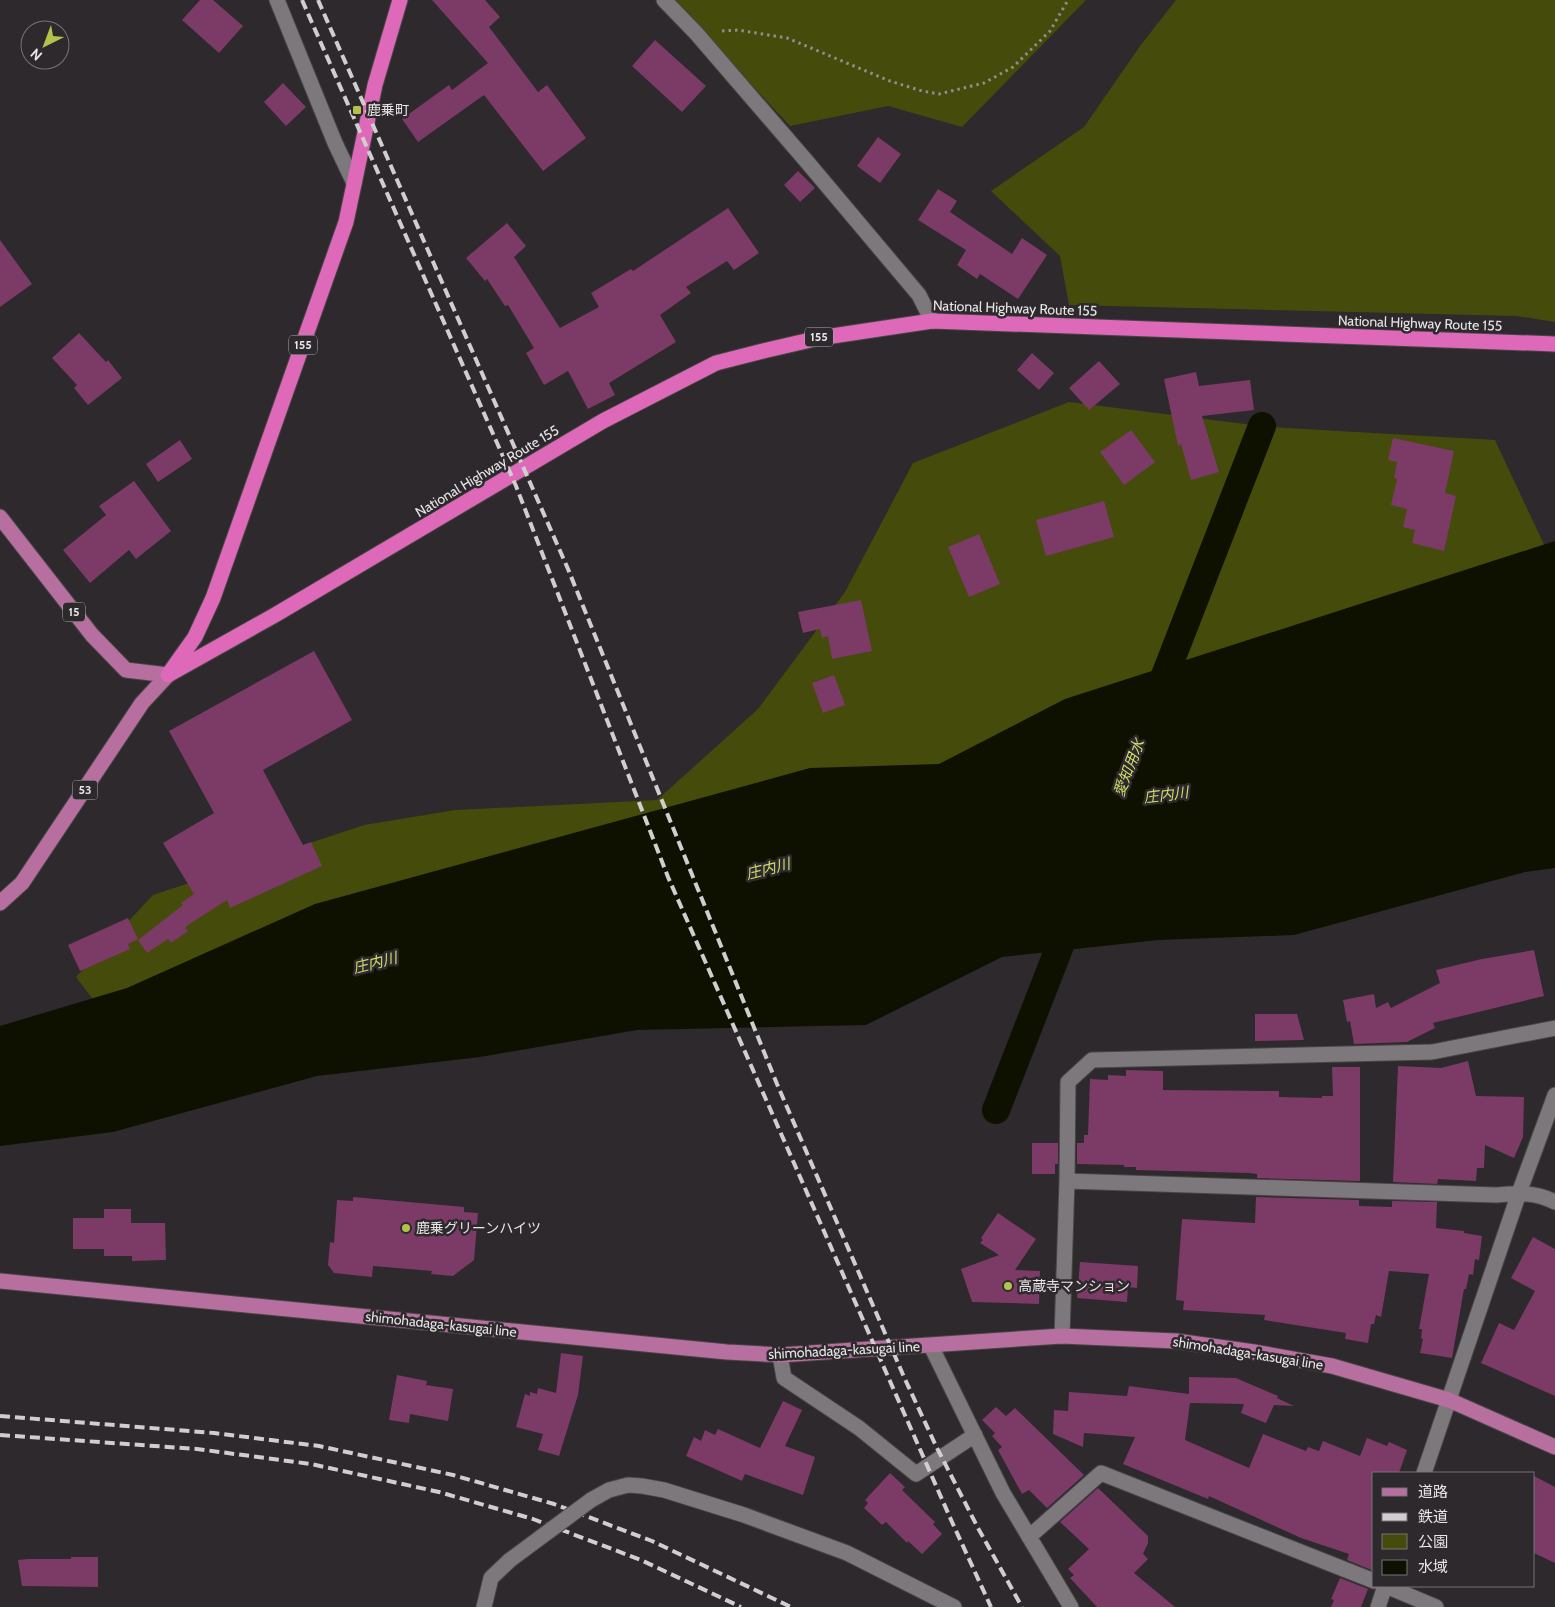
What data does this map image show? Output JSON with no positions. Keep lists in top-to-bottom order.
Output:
{
  "streets": {
    "highway": ["National Highway Route 155", "155"],
    "main road": ["15", "53", "shimohadaga-kasugai line"]
  },
  "crossings": [
    ["National Highway Route 155", "155"],
    ["National Highway Route 155", "15"],
    ["National Highway Route 155", "53"],
    ["155", "15"],
    ["155", "53"],
    ["15", "53"]
  ],
  "water": ["愛知用水", "庄内川"],
  "places": {
    "transit": ["鹿乗町"],
    "other": ["鹿乗グリーンハイツ", "高蔵寺マンション"]
  },
  "legend": [
    "道路",
    "鉄道",
    "公園",
    "水域"
  ],
  "north": "bottom left"
}
